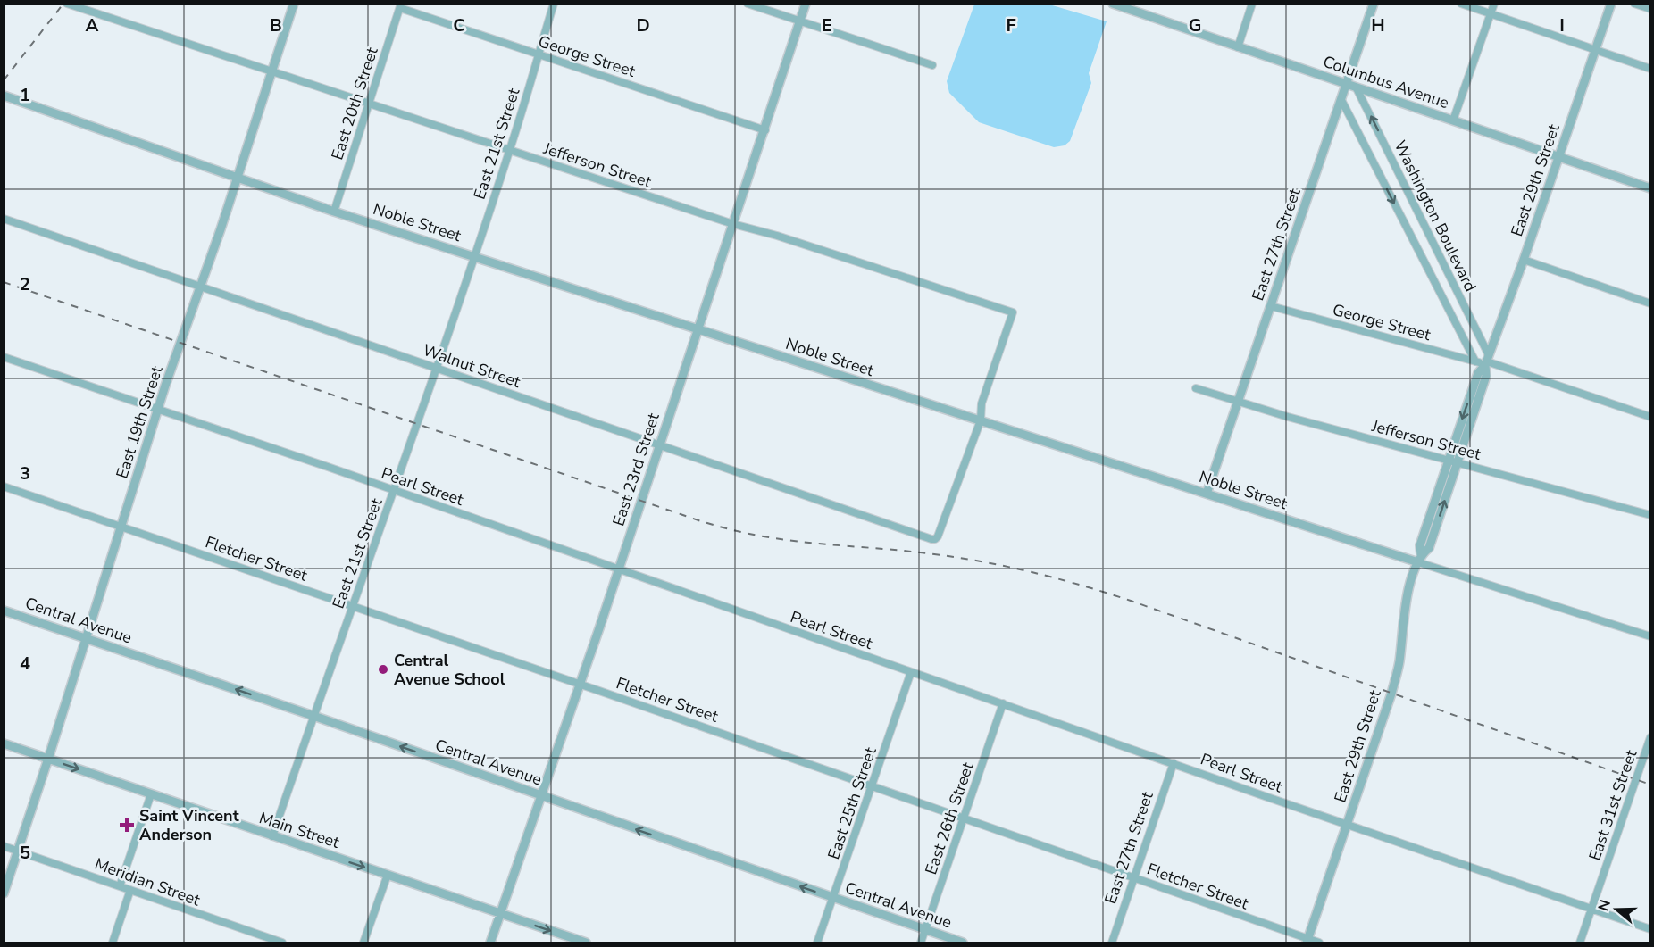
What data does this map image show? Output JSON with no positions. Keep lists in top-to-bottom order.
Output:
{
  "streets": {
    "street": [
      "George Street",
      "Columbus Avenue",
      "East 20th Street",
      "East 21st Street",
      "Jefferson Street",
      "East 29th Street",
      "Washington Boulevard",
      "Noble Street",
      "East 27th Street",
      "Walnut Street",
      "East 19th Street",
      "East 23rd Street",
      "Pearl Street",
      "Fletcher Street",
      "Central Avenue",
      "East 25th Street",
      "East 31st Street",
      "East 26th Street",
      "Main Street",
      "Meridian Street"
    ]
  },
  "crossings": [
    ["George Street", "East 20th Street"],
    ["George Street", "East 21st Street"],
    ["George Street", "East 29th Street"],
    ["George Street", "Washington Boulevard"],
    ["George Street", "East 27th Street"],
    ["George Street", "East 23rd Street"],
    ["Columbus Avenue", "East 29th Street"],
    ["Columbus Avenue", "Washington Boulevard"],
    ["Columbus Avenue", "East 27th Street"],
    ["East 20th Street", "Jefferson Street"],
    ["East 20th Street", "Noble Street"],
    ["East 21st Street", "Jefferson Street"],
    ["East 21st Street", "Noble Street"],
    ["East 21st Street", "Walnut Street"],
    ["East 21st Street", "Pearl Street"],
    ["East 21st Street", "Fletcher Street"],
    ["East 21st Street", "Central Avenue"],
    ["East 21st Street", "Main Street"],
    ["Jefferson Street", "East 29th Street"],
    ["Jefferson Street", "Noble Street"],
    ["Jefferson Street", "East 27th Street"],
    ["Jefferson Street", "Walnut Street"],
    ["Jefferson Street", "East 19th Street"],
    ["Jefferson Street", "East 23rd Street"],
    ["East 29th Street", "Washington Boulevard"],
    ["East 29th Street", "Noble Street"],
    ["East 29th Street", "Pearl Street"],
    ["East 29th Street", "Fletcher Street"],
    ["Washington Boulevard", "East 27th Street"],
    ["Noble Street", "East 27th Street"],
    ["Noble Street", "Walnut Street"],
    ["Noble Street", "East 19th Street"],
    ["Noble Street", "East 23rd Street"],
    ["East 27th Street", "Pearl Street"],
    ["East 27th Street", "Fletcher Street"],
    ["Walnut Street", "East 19th Street"],
    ["Walnut Street", "East 23rd Street"],
    ["East 19th Street", "Pearl Street"],
    ["East 19th Street", "Fletcher Street"],
    ["East 19th Street", "Central Avenue"],
    ["East 19th Street", "Main Street"],
    ["East 19th Street", "Meridian Street"],
    ["East 23rd Street", "Pearl Street"],
    ["East 23rd Street", "Fletcher Street"],
    ["East 23rd Street", "Central Avenue"],
    ["East 23rd Street", "Main Street"],
    ["Pearl Street", "East 25th Street"],
    ["Pearl Street", "East 31st Street"],
    ["Pearl Street", "East 26th Street"],
    ["Fletcher Street", "East 25th Street"],
    ["Fletcher Street", "East 26th Street"],
    ["Central Avenue", "East 25th Street"],
    ["Central Avenue", "East 26th Street"]
  ],
  "one_way": ["Central Avenue", "Main Street"],
  "places": {
    "other": ["Central Avenue School"],
    "health": ["Saint Vincent Anderson"]
  },
  "north": "left",
  "grid": {
    "columns": [
      "A",
      "B",
      "C",
      "D",
      "E",
      "F",
      "G",
      "H",
      "I"
    ],
    "rows": [
      "1",
      "2",
      "3",
      "4",
      "5"
    ]
  }
}
